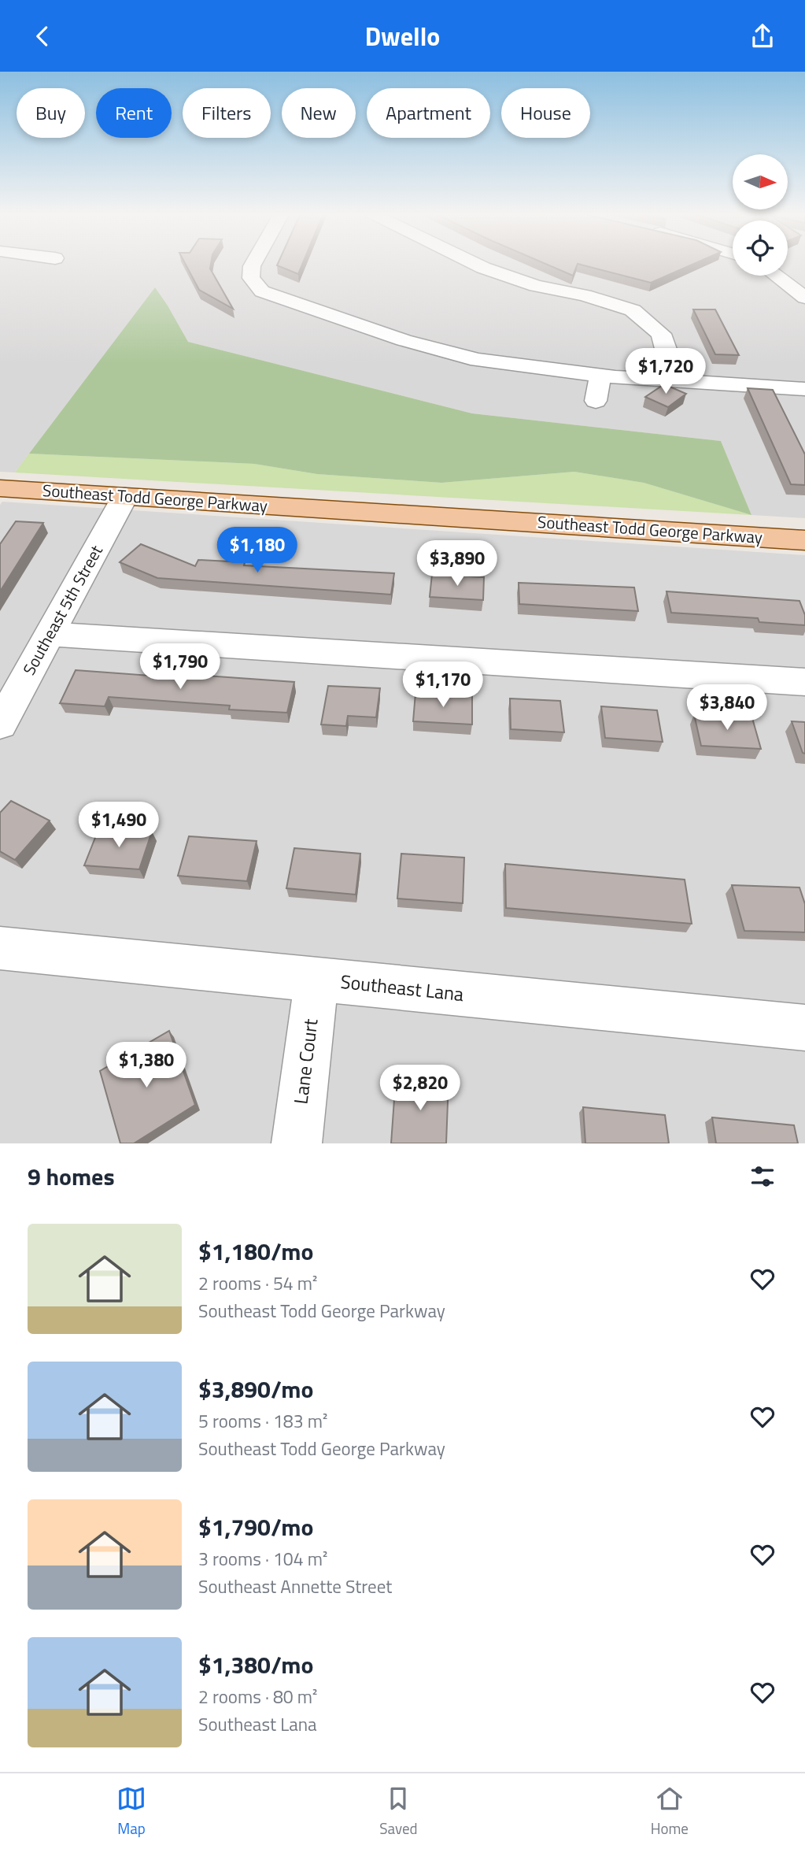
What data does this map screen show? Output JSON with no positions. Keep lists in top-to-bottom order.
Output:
{
  "streets": {
    "main road": ["Southeast Todd George Parkway"],
    "street": ["Southeast 5th Street", "Southeast Lana", "Lane Court"]
  },
  "crossings": [
    ["Southeast Todd George Parkway", "Southeast 5th Street"],
    ["Southeast Lana", "Lane Court"]
  ],
  "north": "right",
  "page": {
    "header": "Dwello",
    "chip": [
      "Buy",
      "Rent",
      "Filters",
      "New",
      "Apartment",
      "House"
    ],
    "price": [
      "$1,720",
      "$1,180",
      "$3,890",
      "$1,790",
      "$1,170",
      "$3,840",
      "$1,490",
      "$1,380",
      "$2,820"
    ],
    "heading": "9 homes",
    "list": [
      {
        "name": "$1,180/mo",
        "note": "2 rooms · 54 m² · Southeast Todd George Parkway"
      },
      {
        "name": "$3,890/mo",
        "note": "5 rooms · 183 m² · Southeast Todd George Parkway"
      },
      {
        "name": "$1,790/mo",
        "note": "3 rooms · 104 m² · Southeast Annette Street"
      },
      {
        "name": "$1,380/mo",
        "note": "2 rooms · 80 m² · Southeast Lana"
      }
    ],
    "tabs": ["Map", "Saved", "Home"]
  }
}
